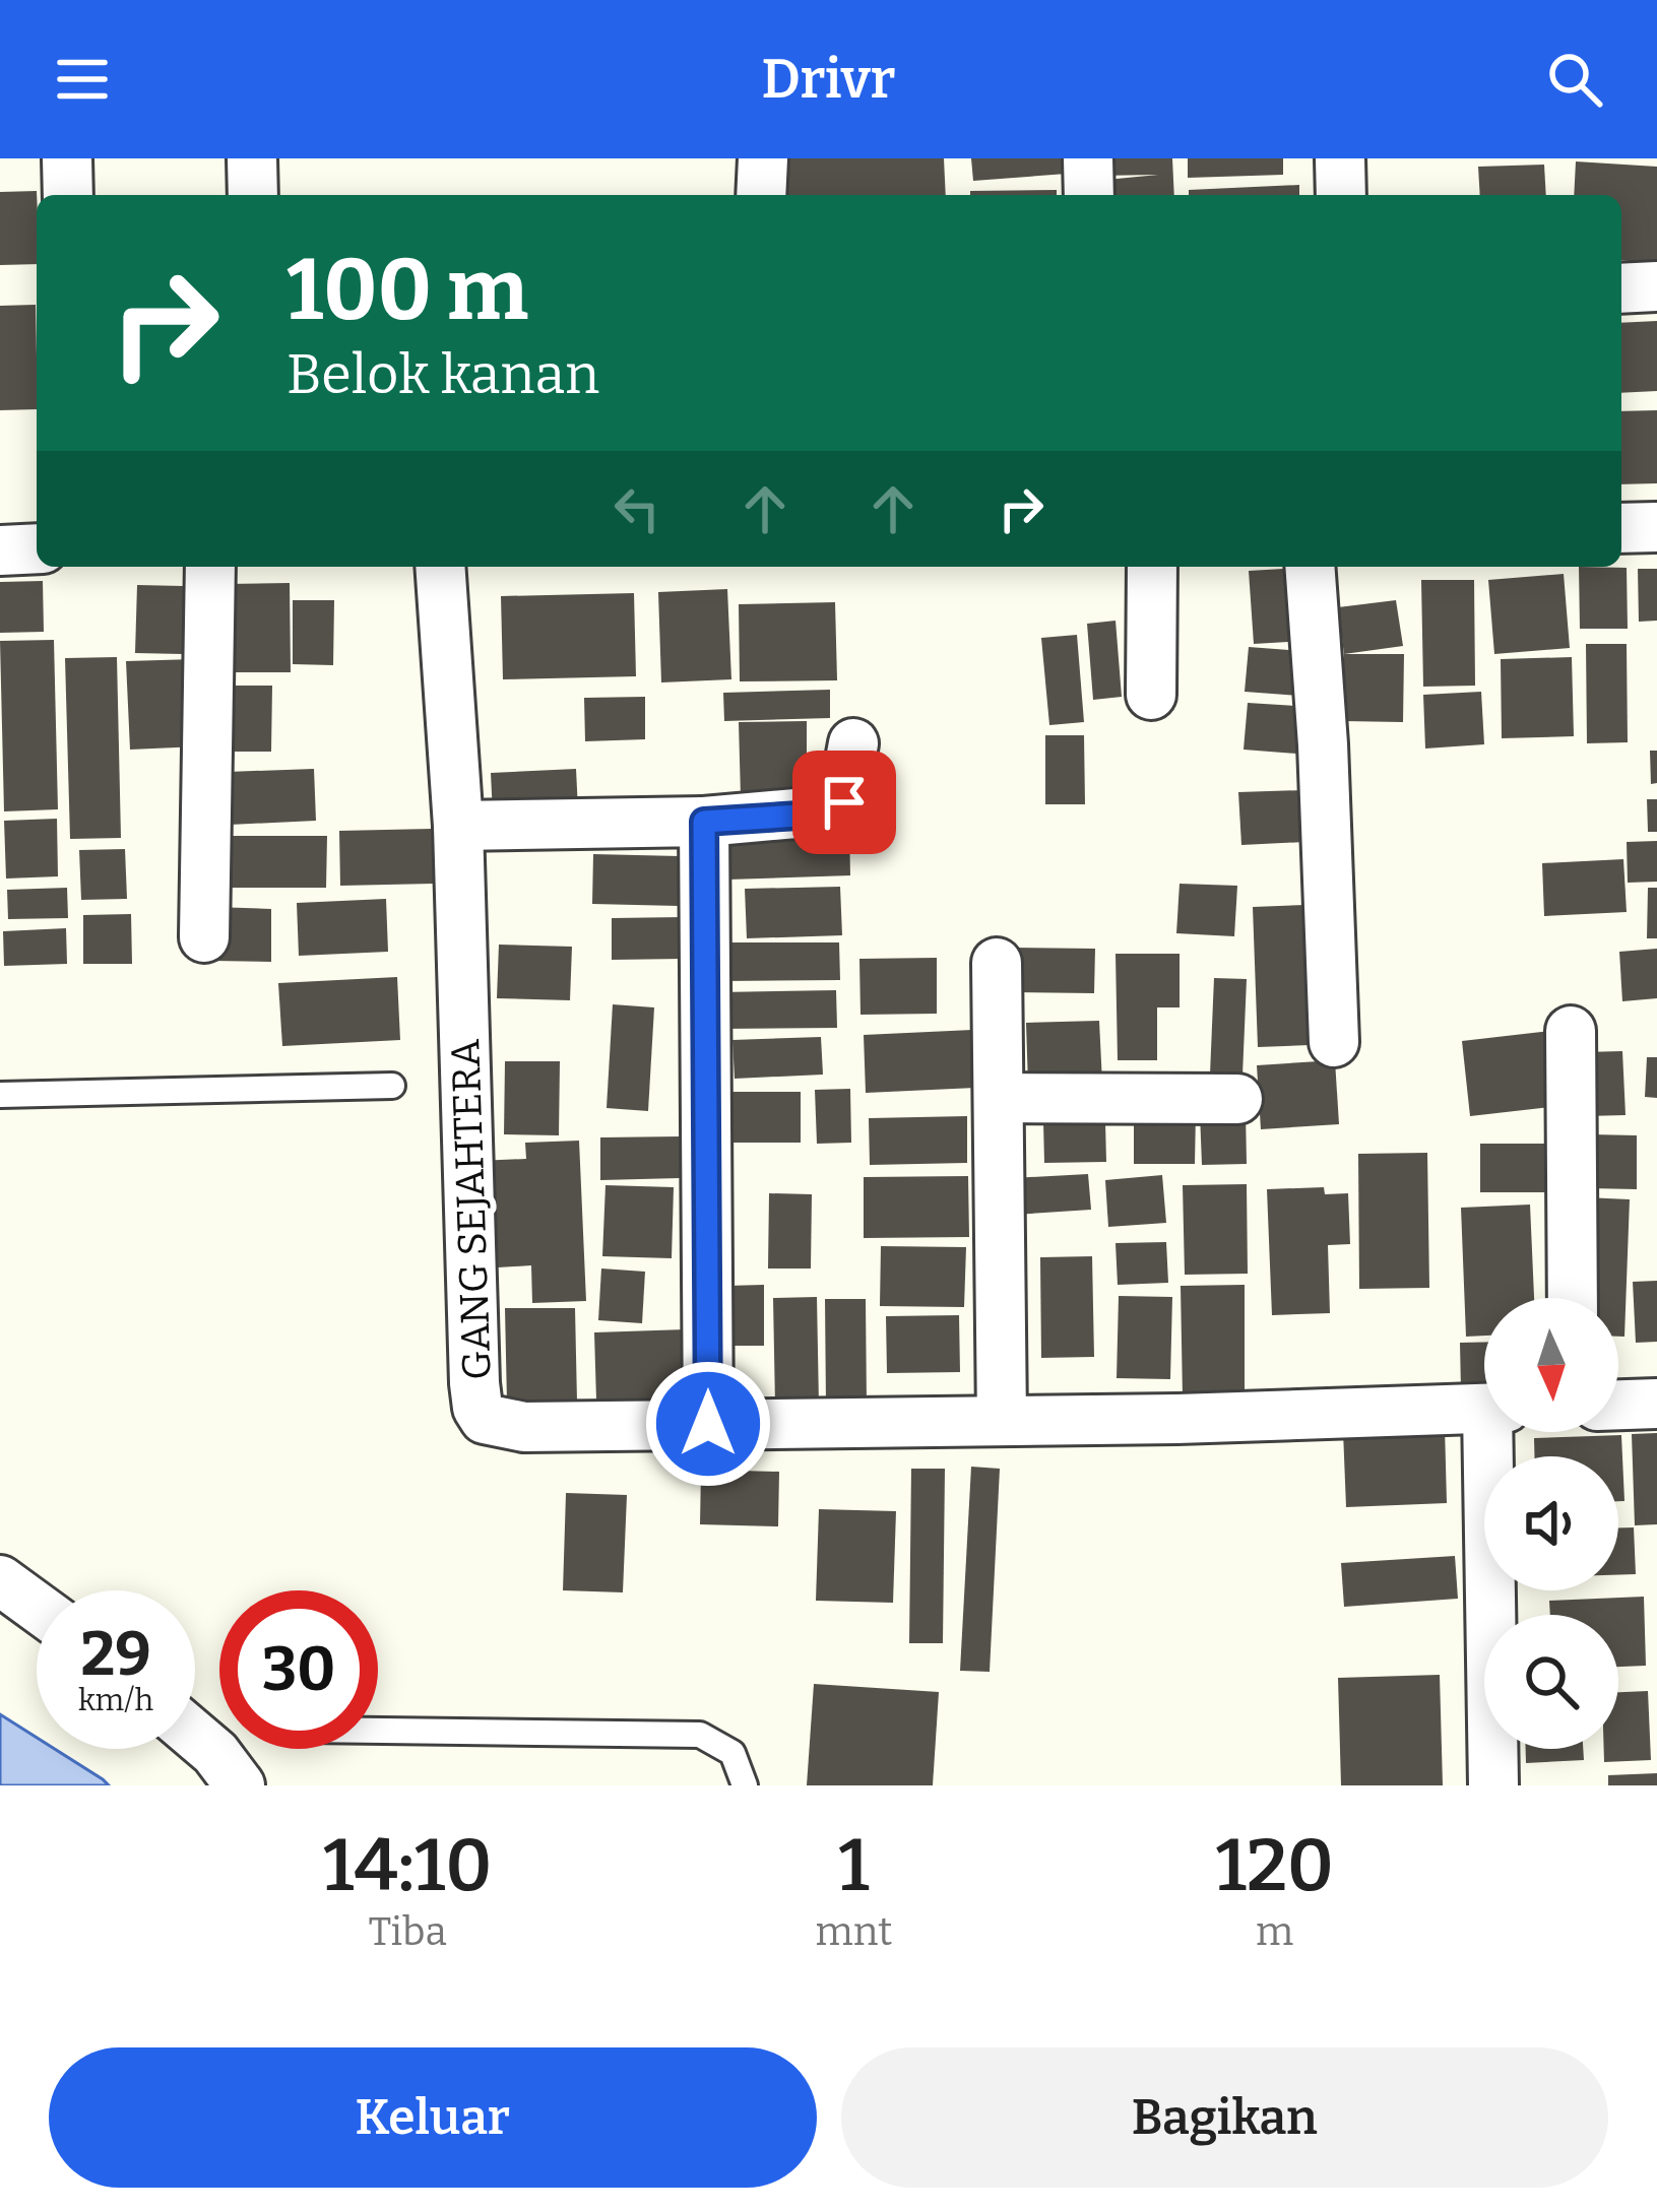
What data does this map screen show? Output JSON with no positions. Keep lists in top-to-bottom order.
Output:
{
  "streets": {
    "street": ["GANG SEJAHTERA"]
  },
  "north": "bottom",
  "page": {
    "header": "Drivr",
    "turn": ["100 m", "Belok kanan"],
    "speed": "29 km/h",
    "limit": "30",
    "eta": [
      "14:10",
      "Tiba",
      "1",
      "mnt",
      "120",
      "m"
    ],
    "buttons": ["Keluar", "Bagikan"]
  }
}
